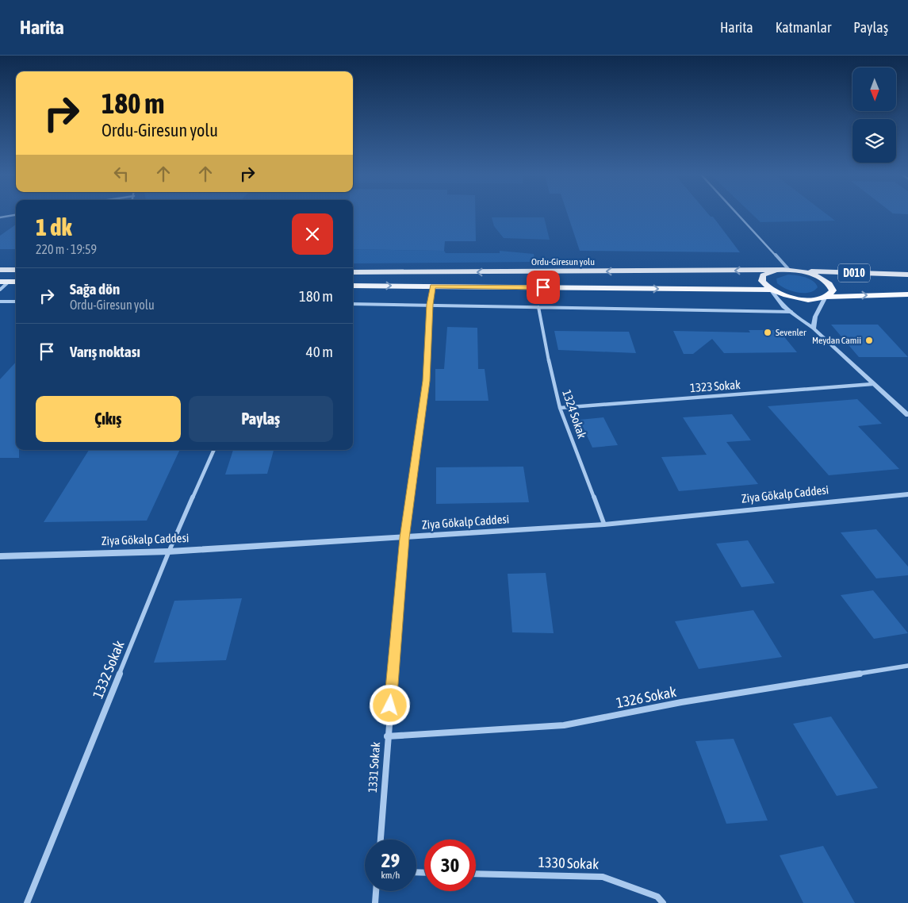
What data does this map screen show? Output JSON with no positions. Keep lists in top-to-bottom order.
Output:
{
  "streets": {
    "highway": ["Ordu-Giresun yolu", "D010"],
    "street": [
      "1323 Sokak",
      "1324 Sokak",
      "Ziya Gökalp Caddesi",
      "1332 Sokak",
      "1326 Sokak",
      "1331 Sokak",
      "1330 Sokak"
    ]
  },
  "crossings": [
    ["Ordu-Giresun yolu", "D010"],
    ["1323 Sokak", "1324 Sokak"],
    ["1324 Sokak", "Ziya Gökalp Caddesi"],
    ["Ziya Gökalp Caddesi", "1332 Sokak"],
    ["Ziya Gökalp Caddesi", "1331 Sokak"],
    ["1326 Sokak", "1331 Sokak"]
  ],
  "places": ["Sevenler", "Meydan Camii"],
  "north": "bottom",
  "page": {
    "header": "Harita",
    "nav": ["Harita", "Katmanlar", "Paylaş"],
    "turn": ["180 m", "Ordu-Giresun yolu"],
    "heading": ["1 dk", "220 m · 19:59"],
    "list": [
      {
        "name": "Sağa dön",
        "note": "Ordu-Giresun yolu",
        "value": "180 m"
      },
      {
        "name": "Varış noktası",
        "value": "40 m"
      }
    ],
    "buttons": ["Çıkış", "Paylaş"],
    "speed": "29 km/h",
    "limit": "30"
  }
}
